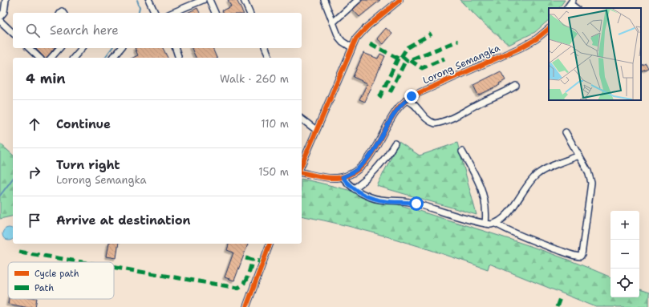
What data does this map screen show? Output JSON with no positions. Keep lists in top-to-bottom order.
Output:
{
  "streets": {
    "street": ["Lorong Semangka"]
  },
  "legend": ["Cycle path", "Path"],
  "page": {
    "search": "Search here",
    "heading": ["4 min", "Walk · 260 m"],
    "list": [
      ["Continue", "110 m"],
      ["Turn right", "Lorong Semangka", "150 m"],
      "Arrive at destination"
    ],
    "map_buttons": ["+", "−"]
  }
}
